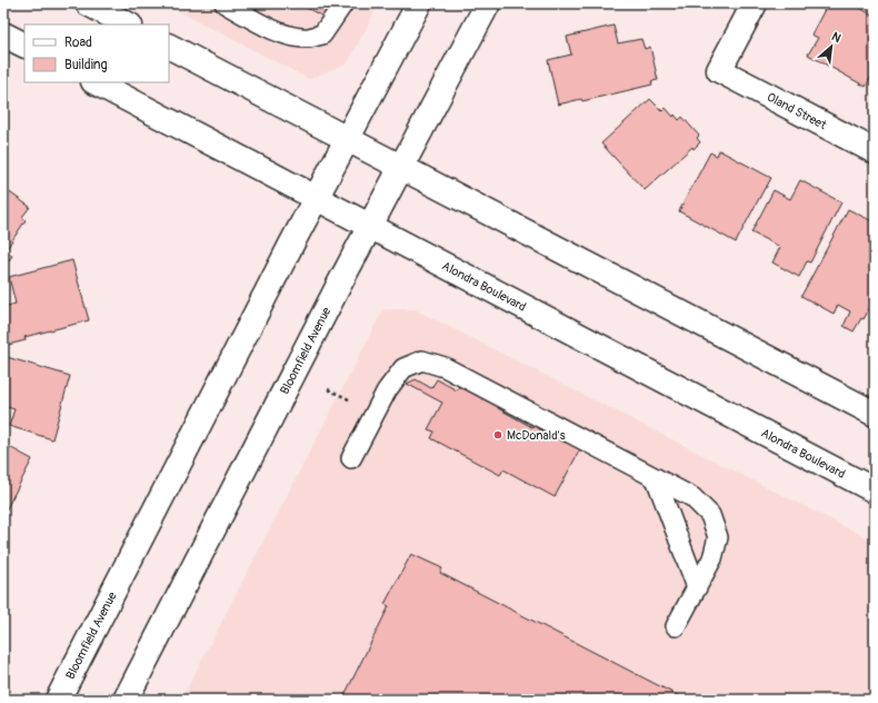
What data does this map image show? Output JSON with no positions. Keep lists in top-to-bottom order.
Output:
{
  "streets": {
    "main road": ["Oland Street", "Alondra Boulevard", "Bloomfield Avenue"]
  },
  "crossings": [
    ["Alondra Boulevard", "Bloomfield Avenue"]
  ],
  "places": ["McDonald's"],
  "legend": ["Road", "Building"],
  "north": "top right"
}
